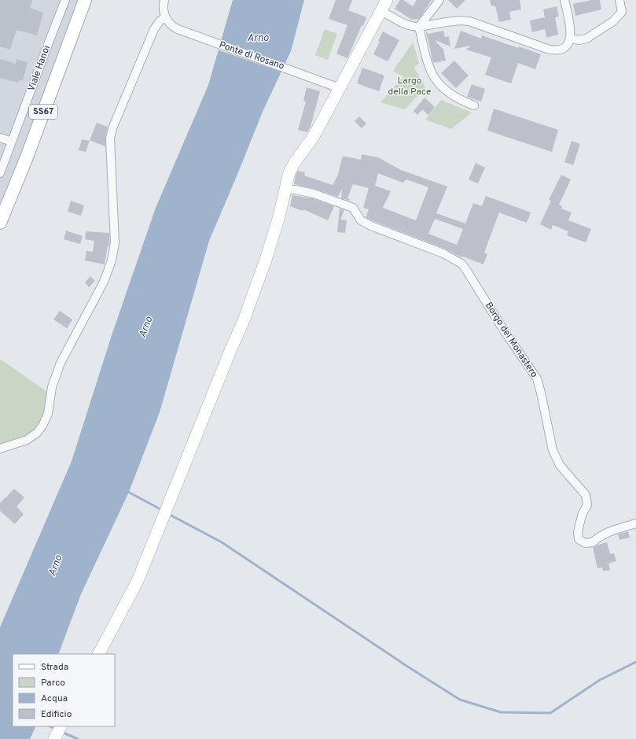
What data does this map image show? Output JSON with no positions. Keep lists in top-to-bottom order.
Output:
{
  "streets": {
    "main road": ["SS67"],
    "street": ["Ponte di Rosano", "Viale Hanoi", "Borgo del Monastero"]
  },
  "water": ["Arno"],
  "parks": ["Largo della Pace"],
  "legend": [
    "Strada",
    "Parco",
    "Acqua",
    "Edificio"
  ]
}
